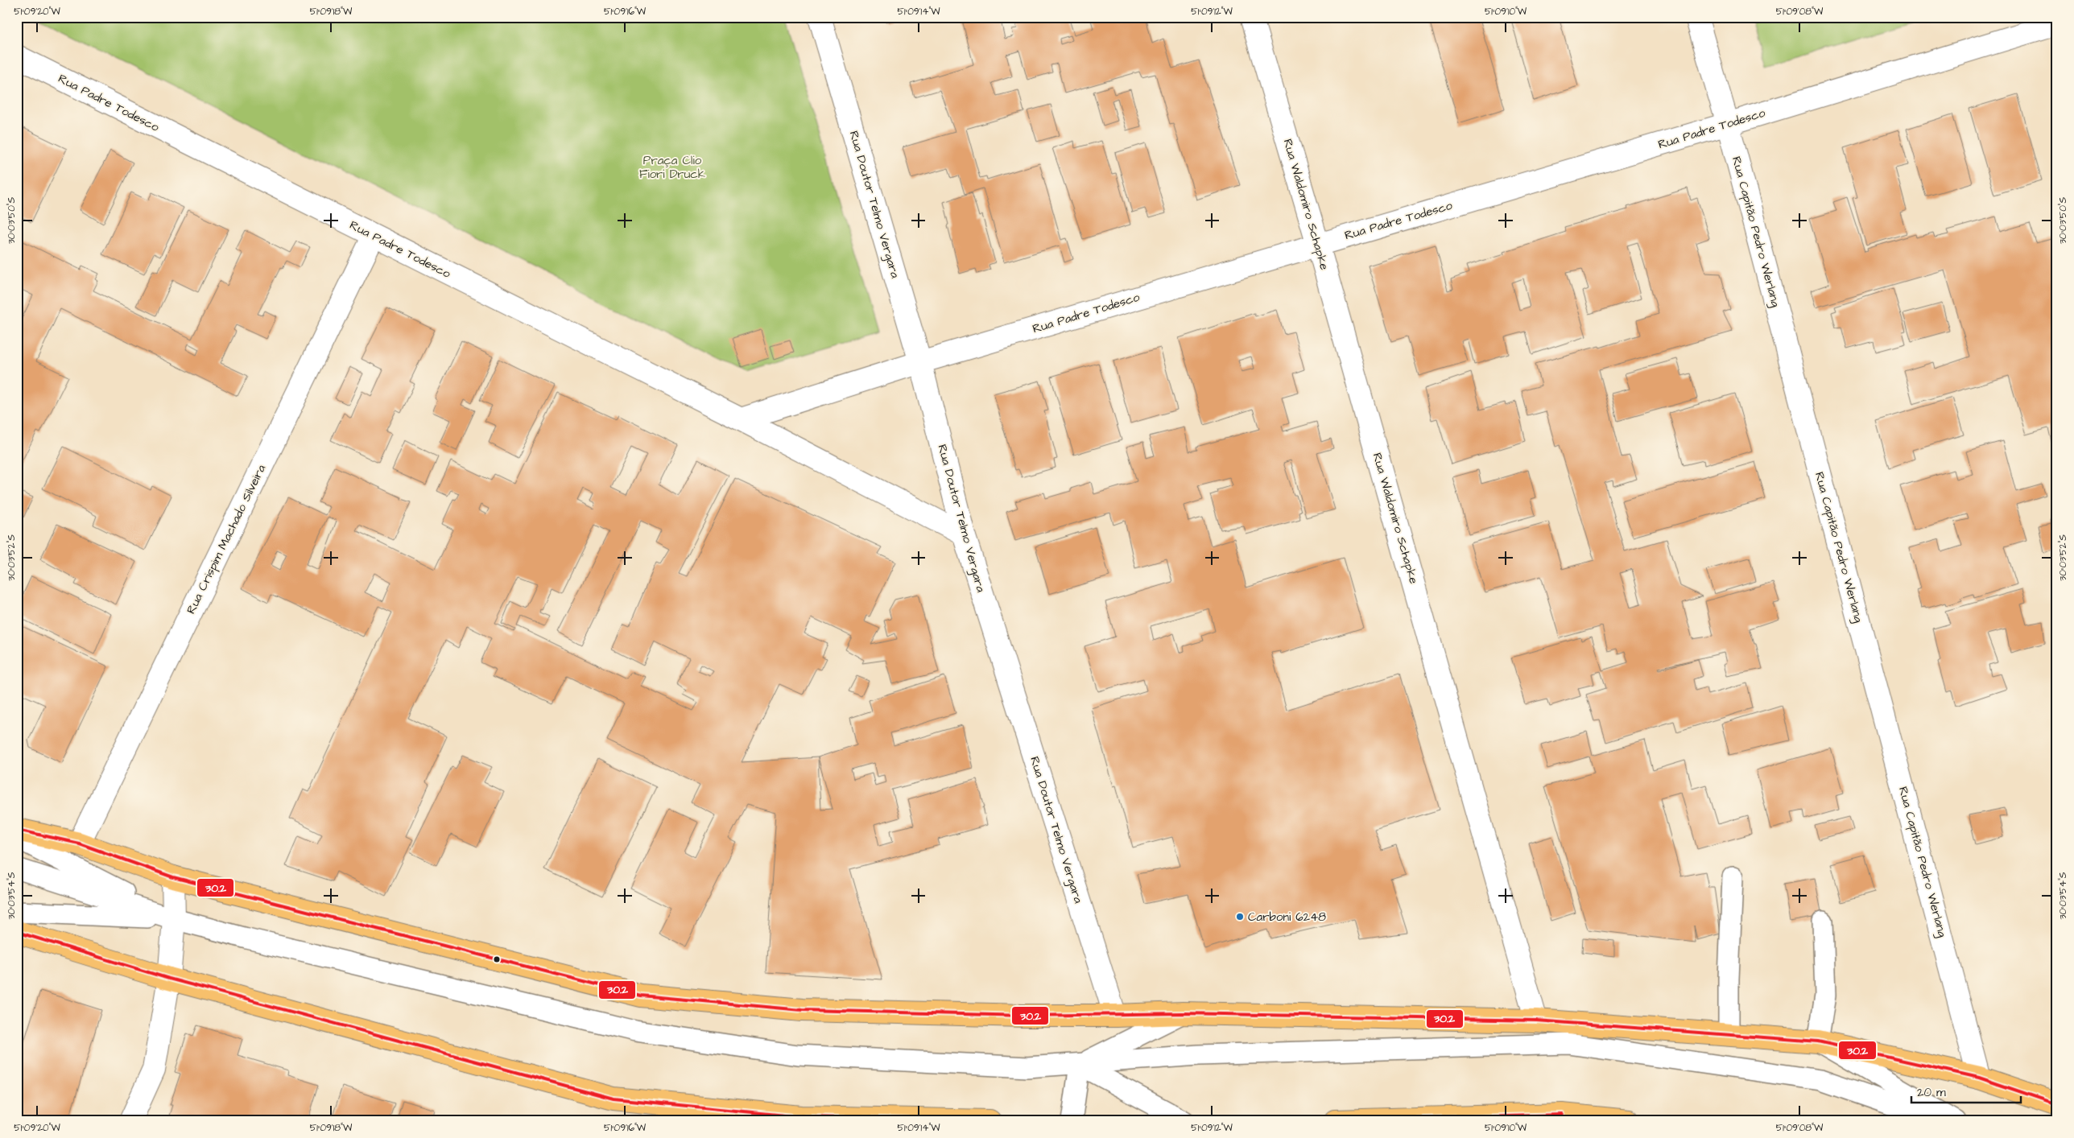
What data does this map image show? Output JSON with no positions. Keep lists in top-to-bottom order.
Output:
{
  "streets": {
    "street": [
      "Rua Padre Todesco",
      "Rua Doutor Telmo Vergara",
      "Rua Waldomiro Schapke",
      "Rua Capitão Pedro Werlang",
      "Rua Crispim Machado Silveira"
    ]
  },
  "crossings": [
    ["Rua Padre Todesco", "Rua Doutor Telmo Vergara"],
    ["Rua Padre Todesco", "Rua Waldomiro Schapke"],
    ["Rua Padre Todesco", "Rua Capitão Pedro Werlang"],
    ["Rua Padre Todesco", "Rua Crispim Machado Silveira"]
  ],
  "parks": ["Praça Clio Fiori Druck"],
  "places": ["Carboni 6248"],
  "lines": ["transit line 30.2"],
  "scale_bar": "20 m",
  "coordinates": [
    "51°09'20\"W",
    "51°09'18\"W",
    "51°09'16\"W",
    "51°09'14\"W",
    "51°09'12\"W",
    "51°09'10\"W",
    "51°09'08\"W",
    "30°03'50\"S",
    "30°03'52\"S",
    "30°03'54\"S"
  ]
}
